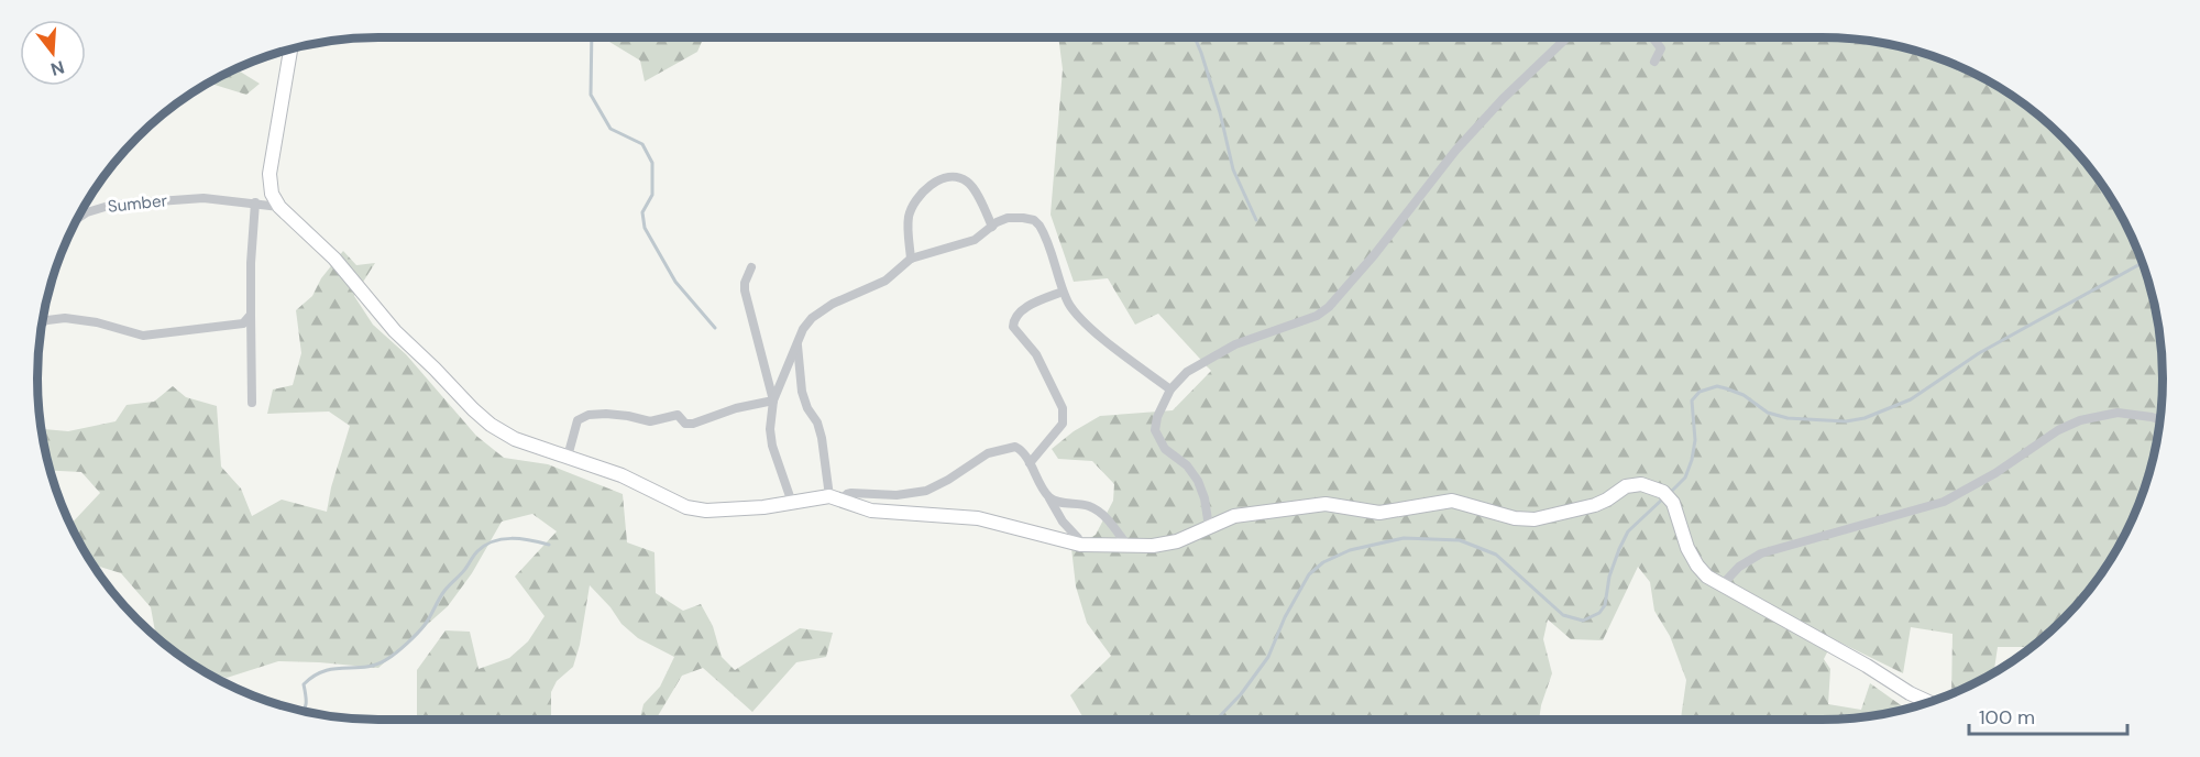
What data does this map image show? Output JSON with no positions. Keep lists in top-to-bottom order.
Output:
{
  "streets": {
    "street": ["Sumber"]
  },
  "scale_bar": "100 m",
  "north": "bottom"
}
